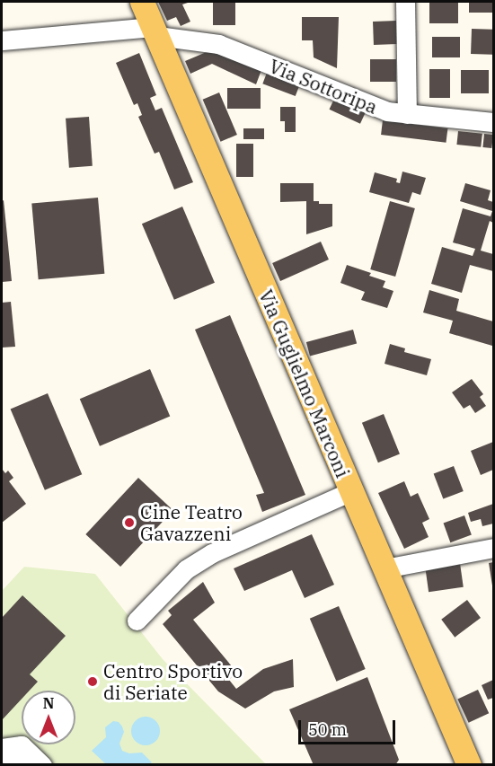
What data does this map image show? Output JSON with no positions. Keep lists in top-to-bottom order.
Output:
{
  "streets": {
    "main road": ["Via Guglielmo Marconi"],
    "street": ["Via Sottoripa"]
  },
  "crossings": [
    ["Via Sottoripa", "Via Guglielmo Marconi"]
  ],
  "places": ["Cine Teatro Gavazzeni", "Centro Sportivo di Seriate"],
  "scale_bar": "50 m",
  "north": "top"
}
